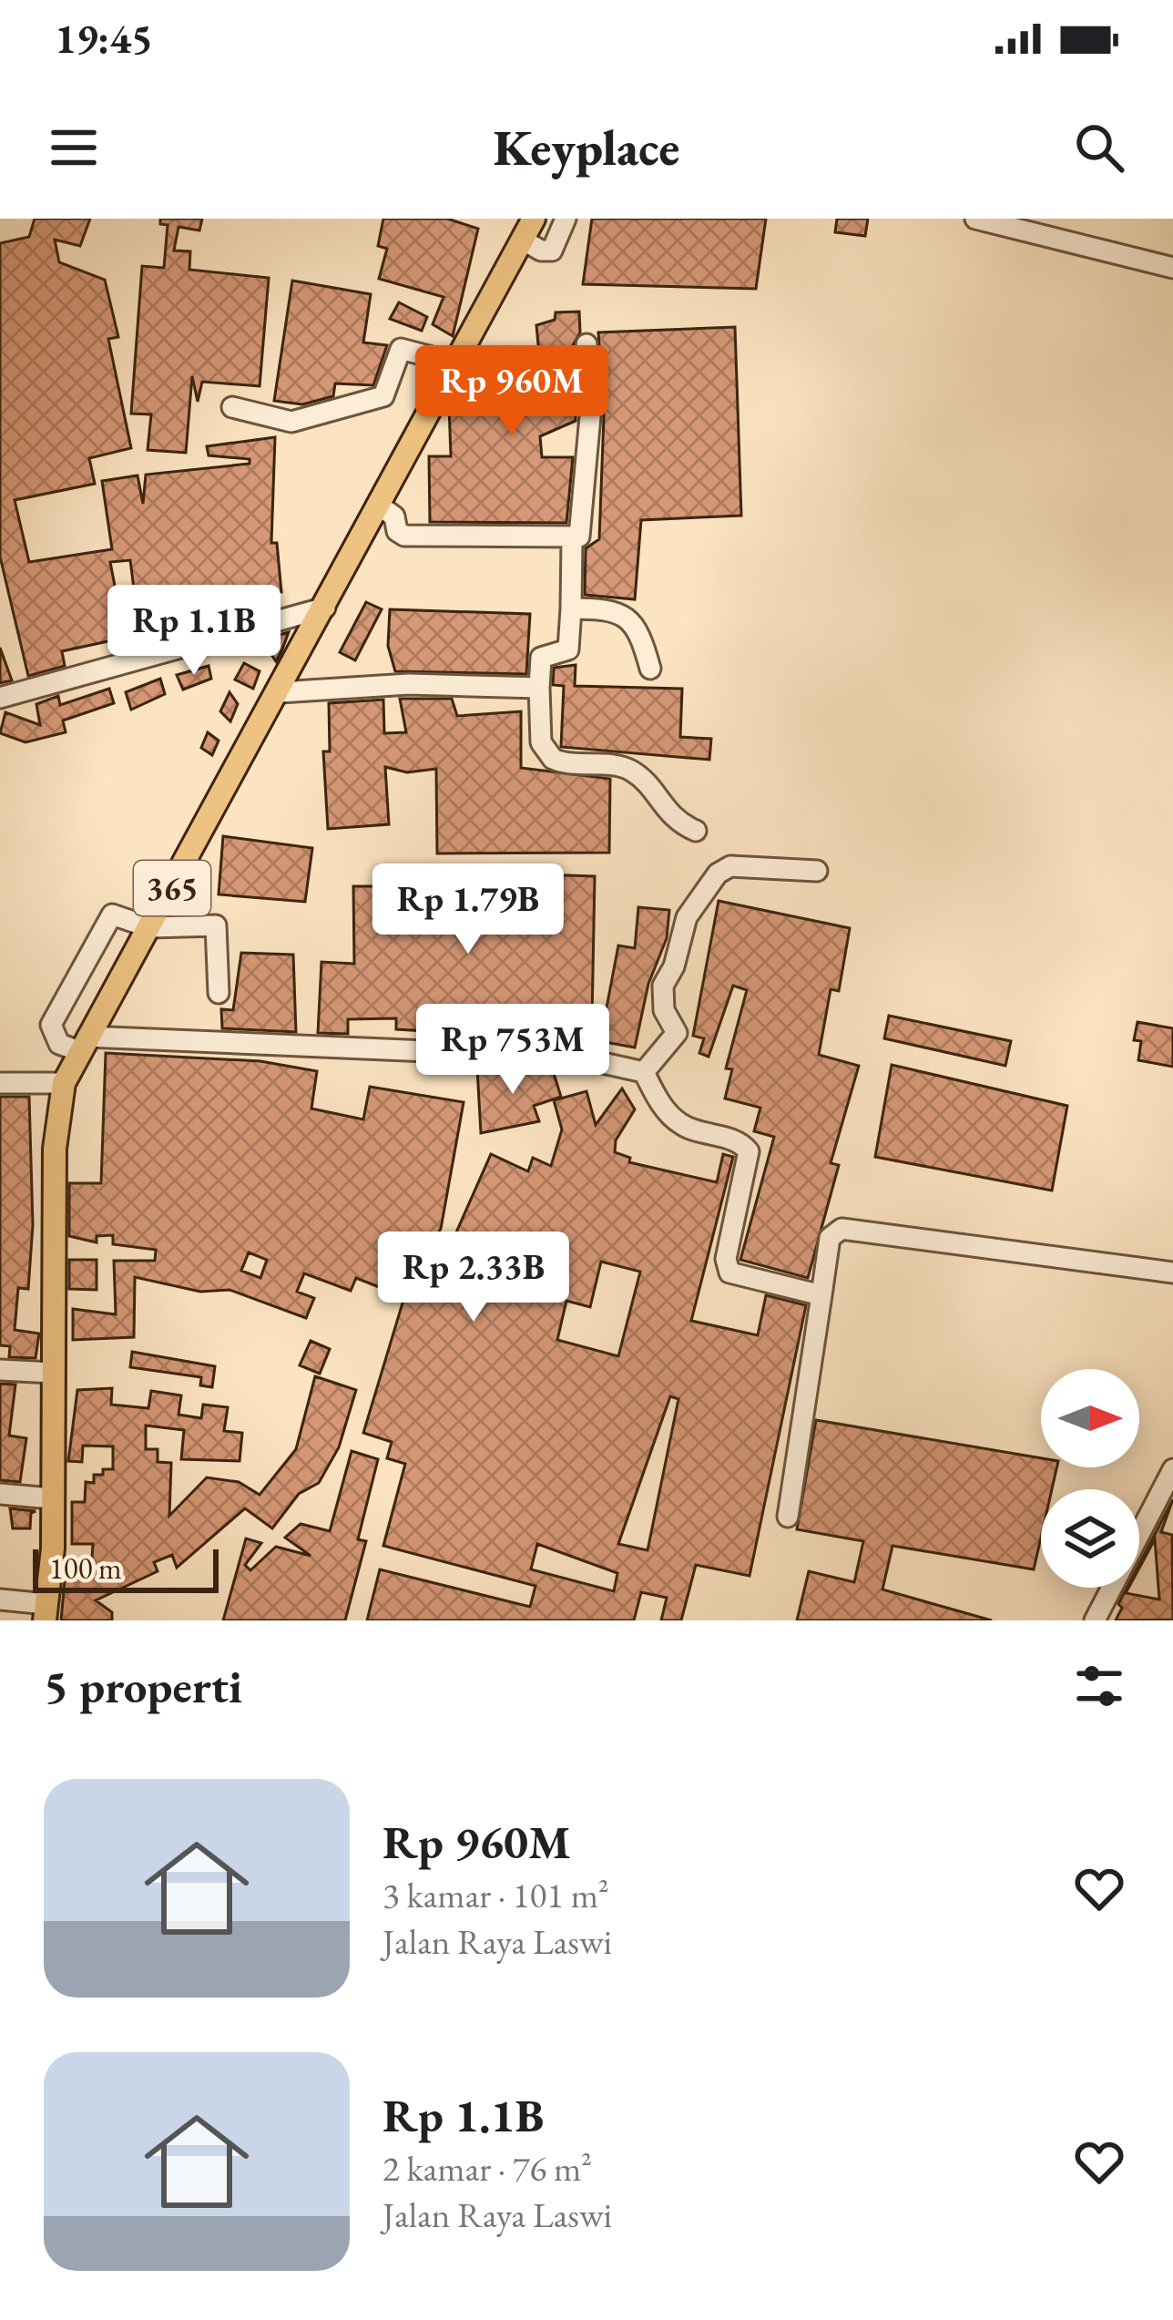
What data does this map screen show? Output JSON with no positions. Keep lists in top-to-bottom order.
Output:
{
  "streets": {
    "main road": ["365"]
  },
  "scale_bar": "100 m",
  "north": "right",
  "page": {
    "status": "19:45",
    "header": "Keyplace",
    "price": [
      "Rp 960M",
      "Rp 1.1B",
      "Rp 1.79B",
      "Rp 753M",
      "Rp 2.33B"
    ],
    "scale": "100 m",
    "heading": "5 properti",
    "list": [
      {
        "name": "Rp 960M",
        "note": "3 kamar · 101 m² · Jalan Raya Laswi"
      },
      {
        "name": "Rp 1.1B",
        "note": "2 kamar · 76 m² · Jalan Raya Laswi"
      }
    ]
  }
}
